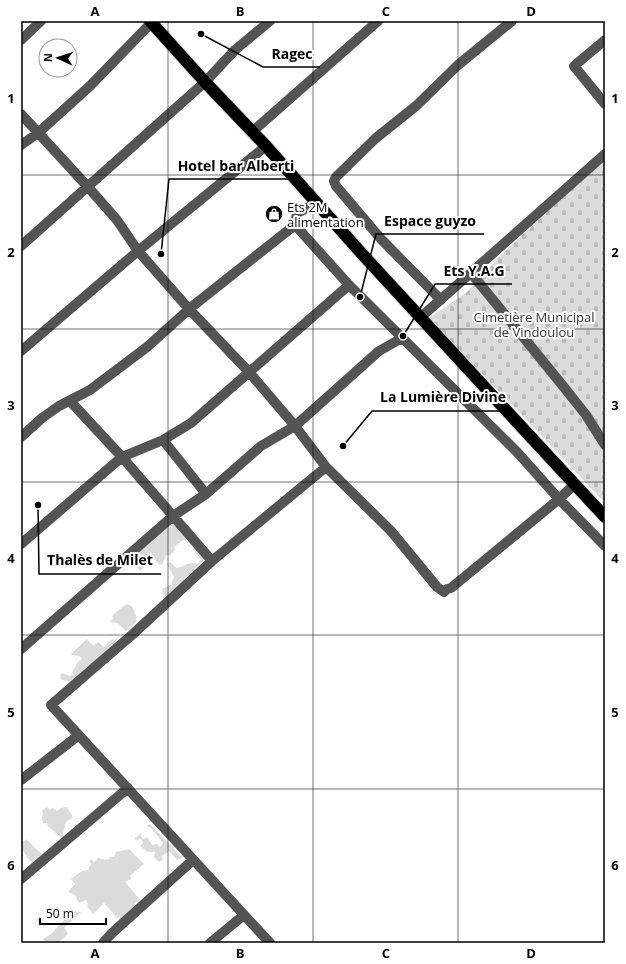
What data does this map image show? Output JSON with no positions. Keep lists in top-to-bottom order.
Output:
{
  "parks": ["Cimetière Municipal de Vindoulou"],
  "places": {
    "other": [
      "Ragec",
      "Hotel bar Alberti",
      "Espace guyzo",
      "Ets Y.A.G",
      "La Lumière Divine",
      "Thalès de Milet"
    ],
    "shop": ["Ets 2M alimentation"]
  },
  "scale_bar": "50 m",
  "north": "left",
  "grid": {
    "columns": [
      "A",
      "B",
      "C",
      "D"
    ],
    "rows": [
      "1",
      "2",
      "3",
      "4",
      "5",
      "6"
    ]
  }
}
